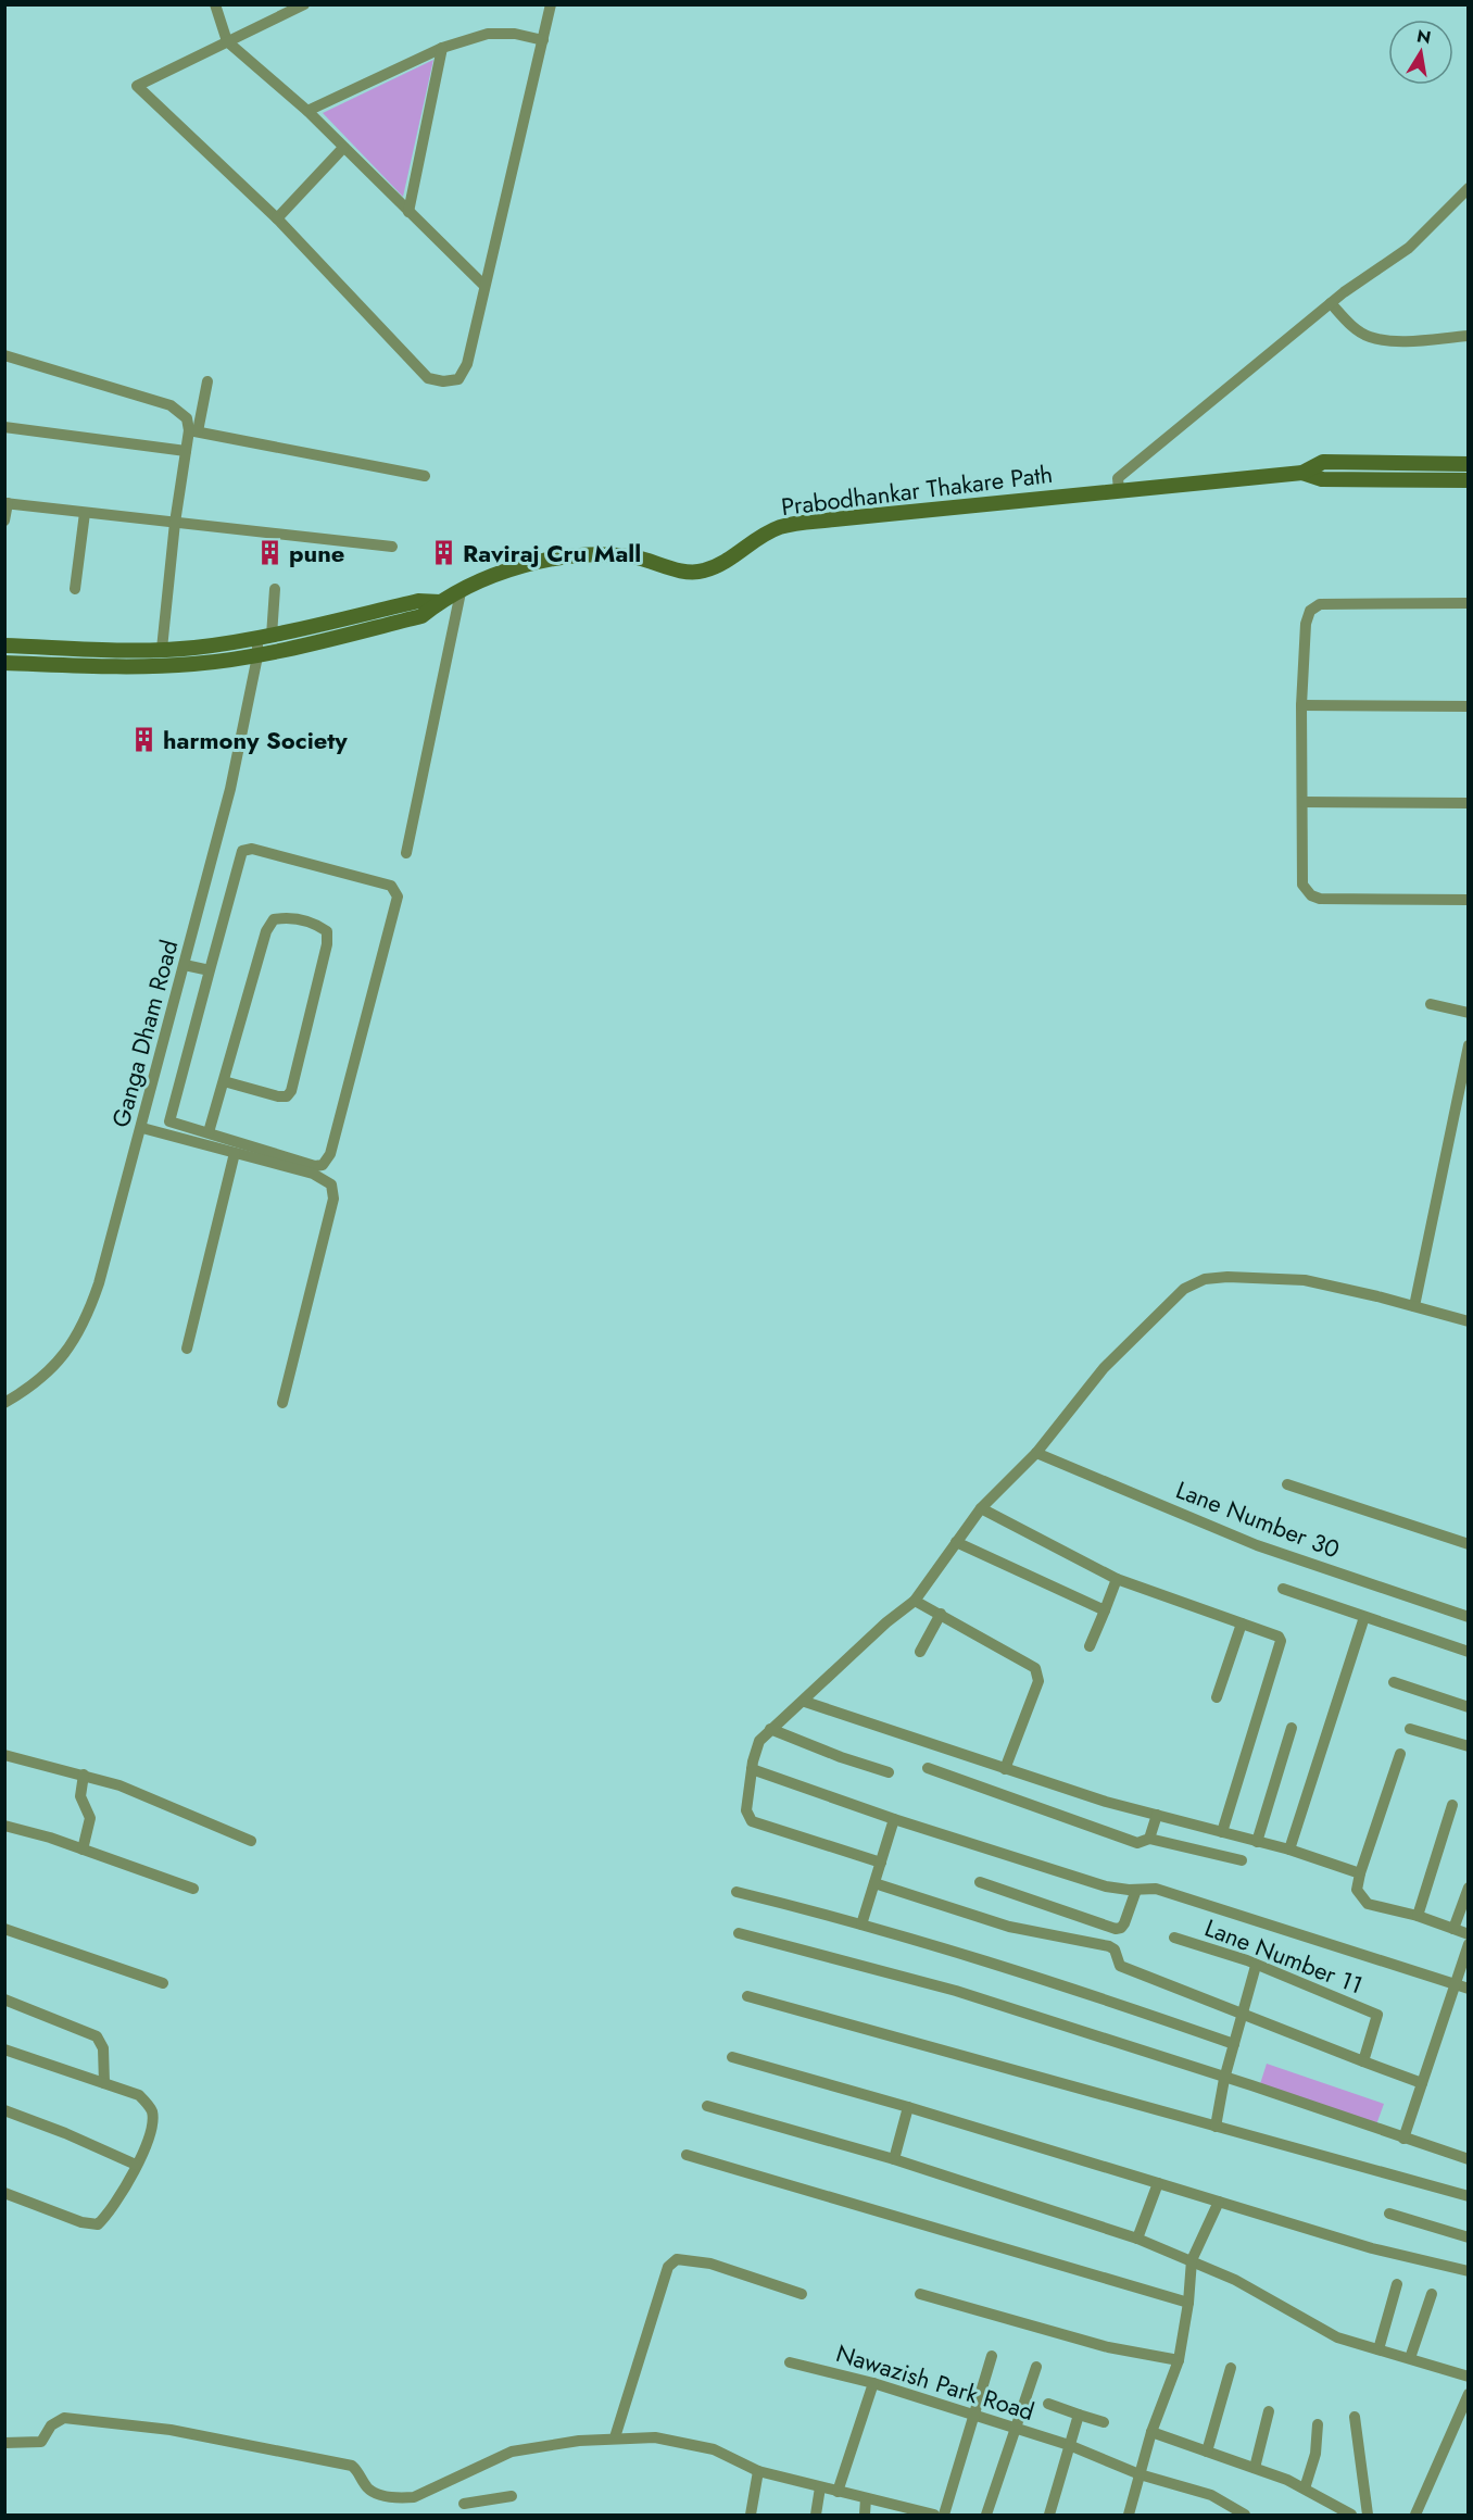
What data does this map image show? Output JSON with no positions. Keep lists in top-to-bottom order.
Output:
{
  "streets": {
    "main road": ["Prabodhankar Thakare Path"],
    "street": [
      "Ganga Dham Road",
      "Lane Number 30",
      "Lane Number 11",
      "Nawazish Park Road"
    ]
  },
  "crossings": [
    ["Prabodhankar Thakare Path", "Ganga Dham Road"]
  ],
  "places": {
    "building": ["pune", "Raviraj Cru Mall", "harmony Society"]
  },
  "north": "top"
}
